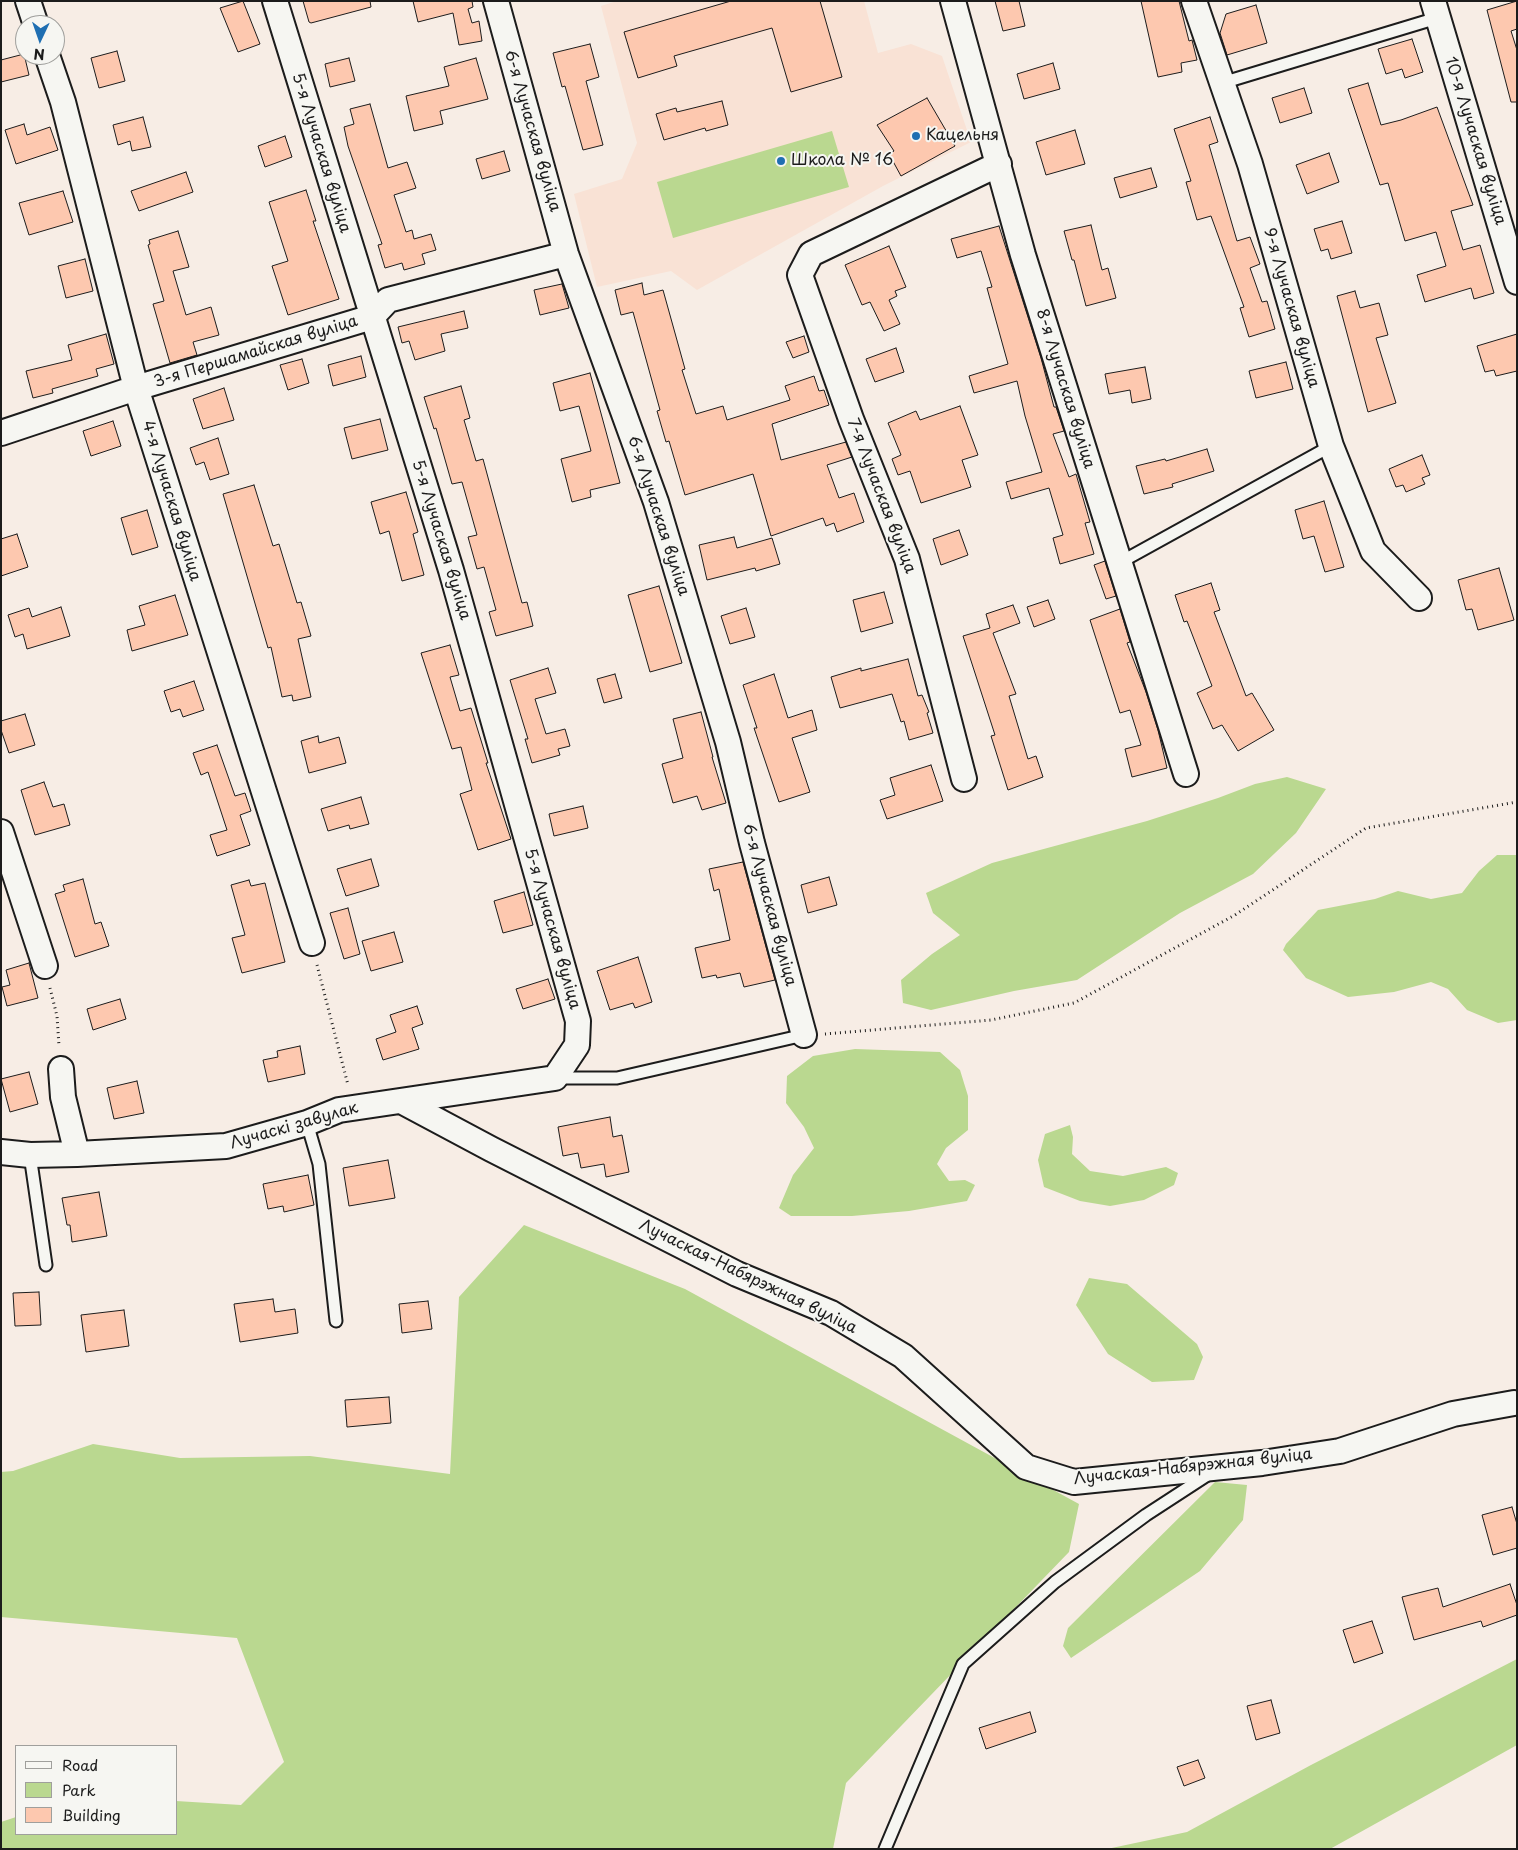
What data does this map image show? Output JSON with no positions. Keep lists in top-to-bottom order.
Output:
{
  "streets": {
    "street": [
      "6-я Лучаская вуліца",
      "10-я Лучаская вуліца",
      "5-я Лучаская вуліца",
      "9-я Лучаская вуліца",
      "3-я Першамайская вуліца",
      "8-я Лучаская вуліца",
      "7-я Лучаская вуліца",
      "4-я Лучаская вуліца",
      "Лучаскі завулак",
      "Лучаская-Набярэжная вуліца"
    ]
  },
  "crossings": [
    ["6-я Лучаская вуліца", "3-я Першамайская вуліца"],
    ["5-я Лучаская вуліца", "3-я Першамайская вуліца"],
    ["5-я Лучаская вуліца", "Лучаскі завулак"],
    ["3-я Першамайская вуліца", "4-я Лучаская вуліца"],
    ["8-я Лучаская вуліца", "7-я Лучаская вуліца"],
    ["Лучаскі завулак", "Лучаская-Набярэжная вуліца"]
  ],
  "places": ["Кацельня", "Школа № 16"],
  "legend": ["Road", "Park", "Building"],
  "north": "bottom"
}
